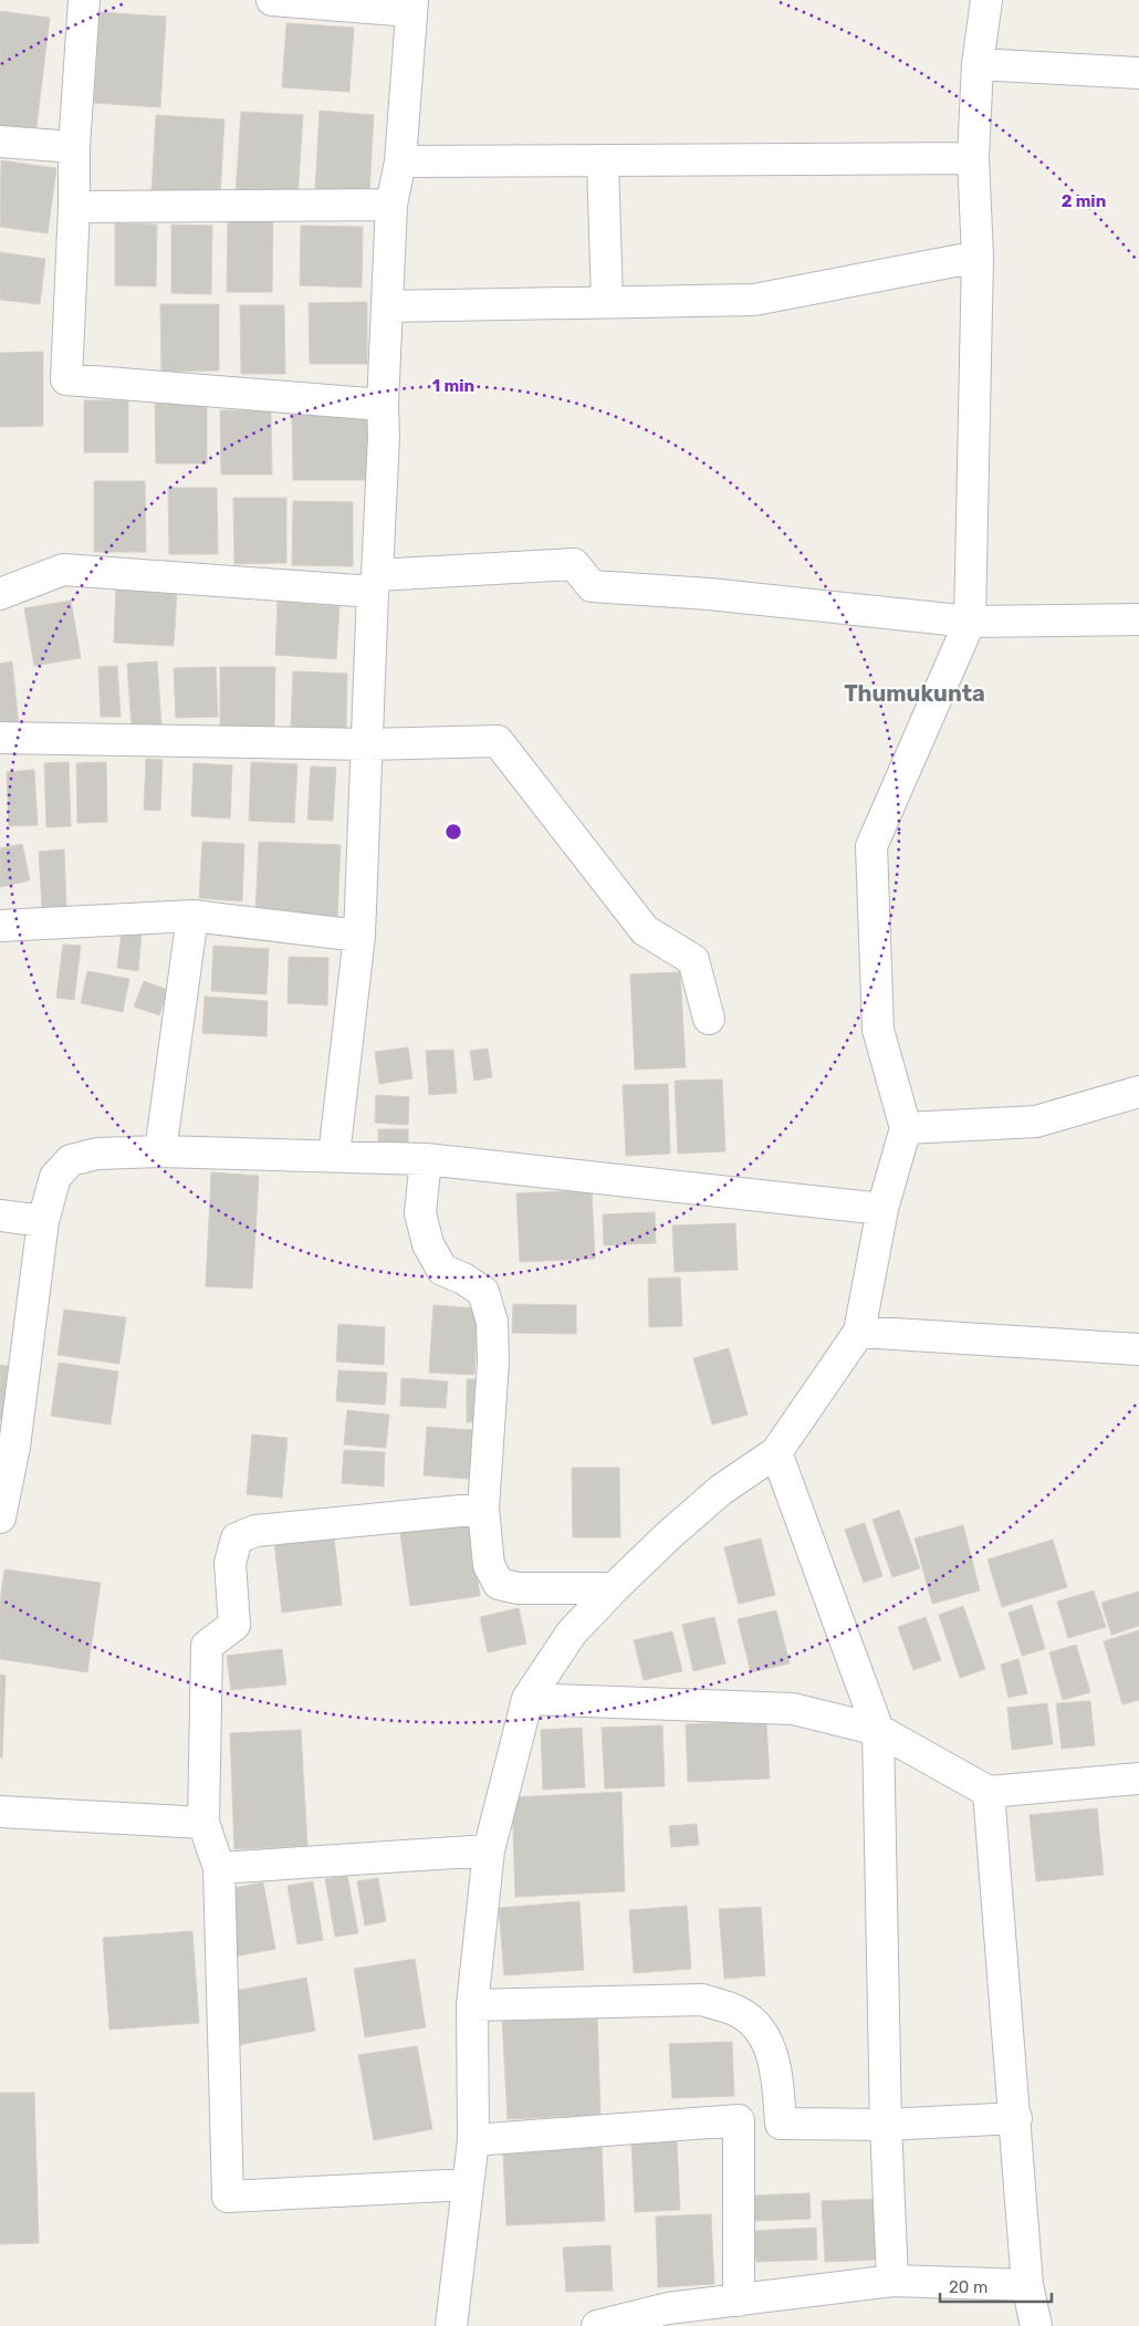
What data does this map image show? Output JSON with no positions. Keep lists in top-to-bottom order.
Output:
{
  "districts": ["Thumukunta"],
  "scale_bar": "20 m",
  "rings": ["2 min", "1 min"]
}
